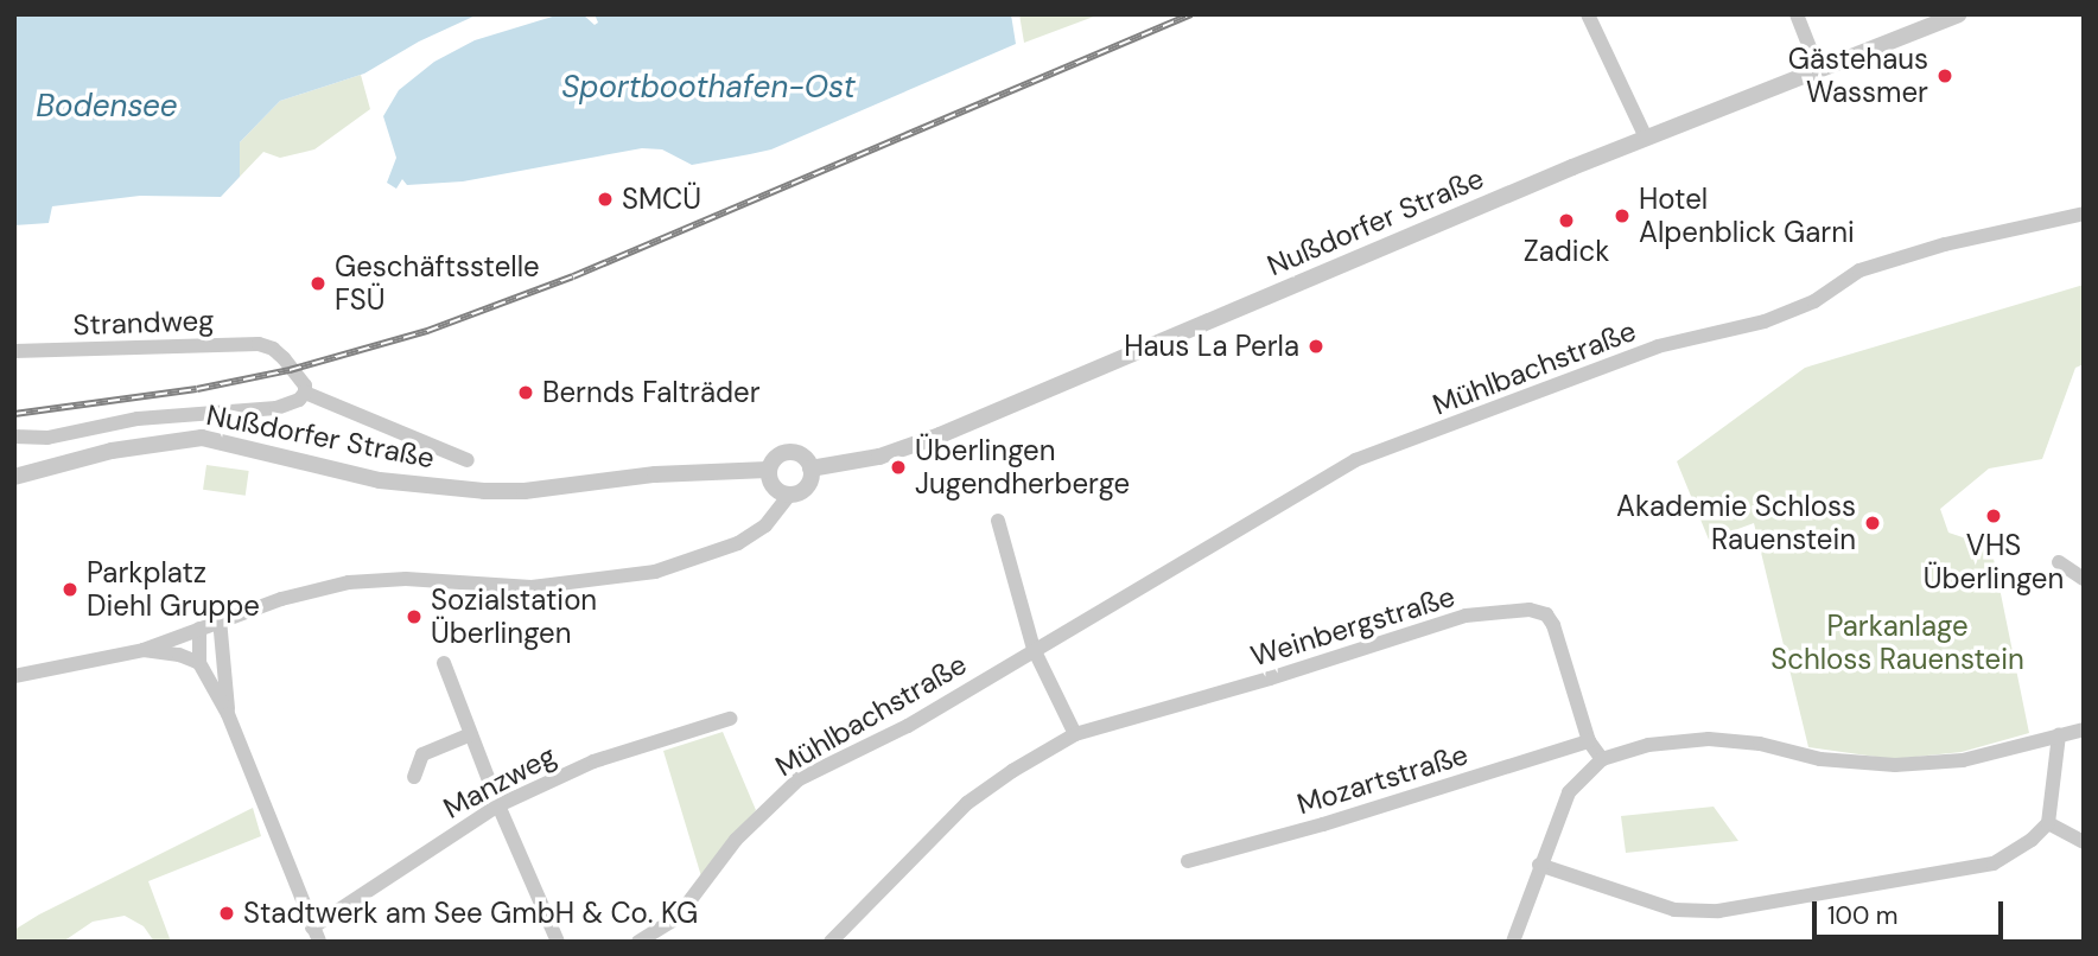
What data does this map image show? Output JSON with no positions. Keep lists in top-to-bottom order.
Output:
{
  "streets": {
    "street": [
      "Nußdorfer Straße",
      "Strandweg",
      "Mühlbachstraße",
      "Weinbergstraße",
      "Mozartstraße",
      "Manzweg"
    ]
  },
  "crossings": [
    ["Weinbergstraße", "Mozartstraße"]
  ],
  "water": ["Sportboothafen-Ost", "Bodensee"],
  "parks": ["Parkanlage Schloss Rauenstein"],
  "places": [
    "Gästehaus Wassmer",
    "SMCÜ",
    "Hotel Alpenblick Garni",
    "Zadick",
    "Geschäftsstelle FSÜ",
    "Haus La Perla",
    "Bernds Falträder",
    "Überlingen Jugendherberge",
    "VHS Überlingen",
    "Akademie Schloss Rauenstein",
    "Parkplatz Diehl Gruppe",
    "Sozialstation Überlingen",
    "Stadtwerk am See GmbH & Co. KG"
  ],
  "scale_bar": "100 m"
}
